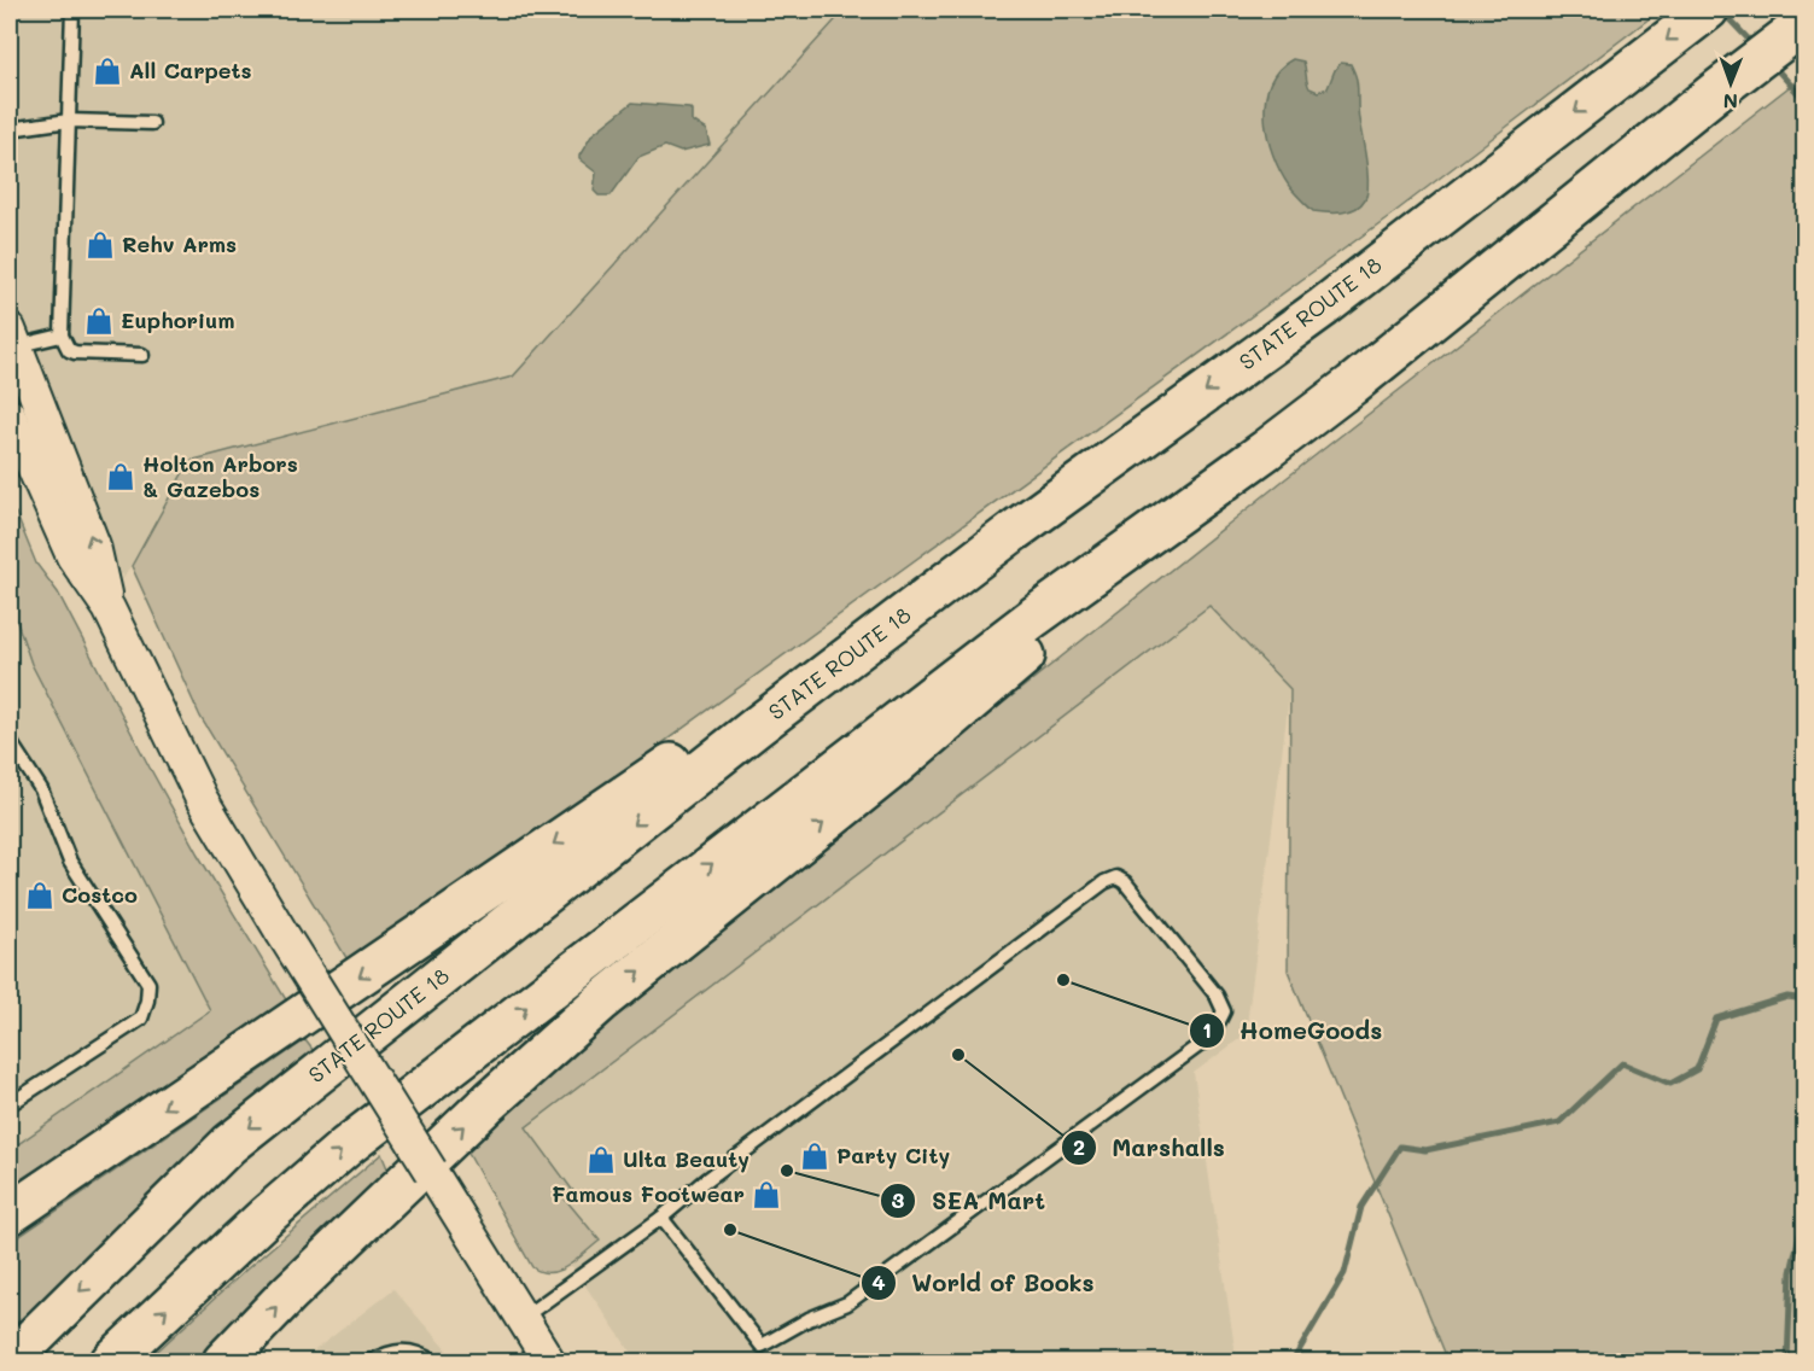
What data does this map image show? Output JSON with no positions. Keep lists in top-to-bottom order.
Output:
{
  "streets": {
    "highway": ["STATE ROUTE 18"]
  },
  "places": {
    "shop": [
      "All Carpets",
      "Rehv Arms",
      "Euphorium",
      "Holton Arbors & Gazebos",
      "Costco",
      "Party City",
      "Ulta Beauty",
      "Famous Footwear"
    ],
    "other": [
      "HomeGoods",
      "Marshalls",
      "SEA Mart",
      "World of Books"
    ]
  },
  "north": "bottom"
}
